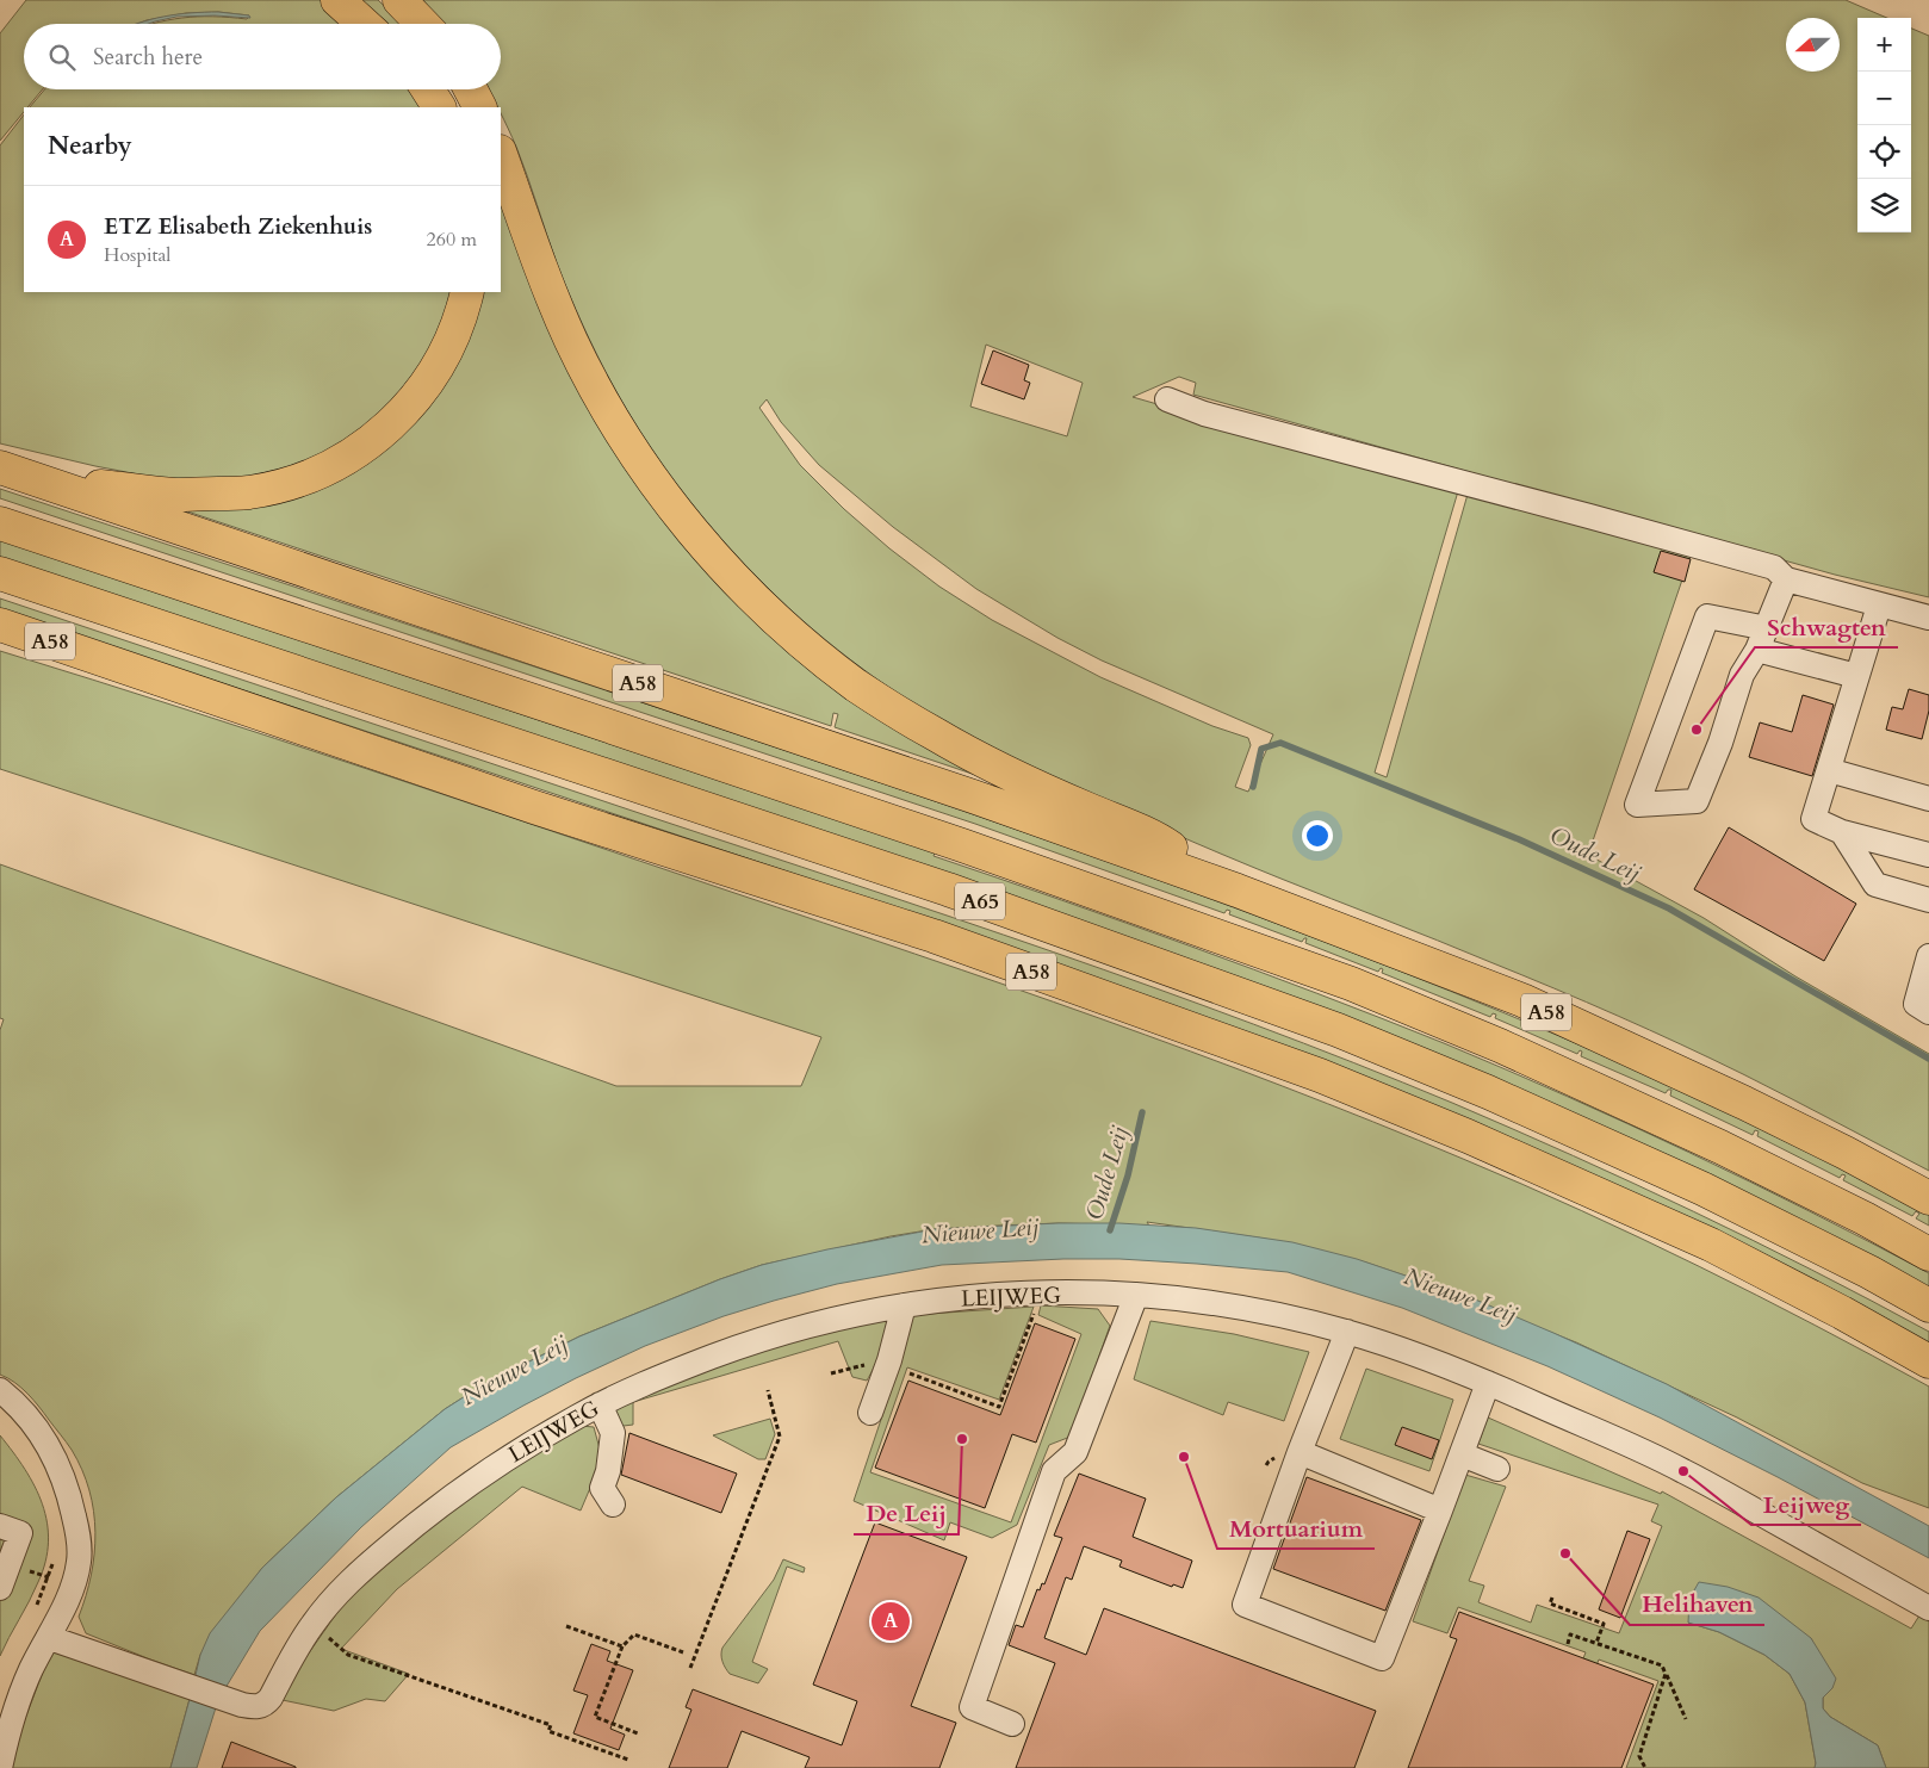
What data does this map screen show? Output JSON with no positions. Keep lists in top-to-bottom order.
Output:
{
  "streets": {
    "highway": ["A58", "A65"],
    "street": ["LEIJWEG"]
  },
  "water": ["Oude Leij", "Nieuwe Leij"],
  "places": [
    "Schwagten",
    "De Leij",
    "Mortuarium",
    "Leijweg",
    "Helihaven"
  ],
  "north": "left",
  "page": {
    "map_buttons": ["+", "−"],
    "search": "Search here",
    "heading": "Nearby",
    "list": [
      {
        "mark": "A",
        "name": "ETZ Elisabeth Ziekenhuis",
        "note": "Hospital",
        "value": "260 m"
      }
    ],
    "pins": "A"
  }
}
